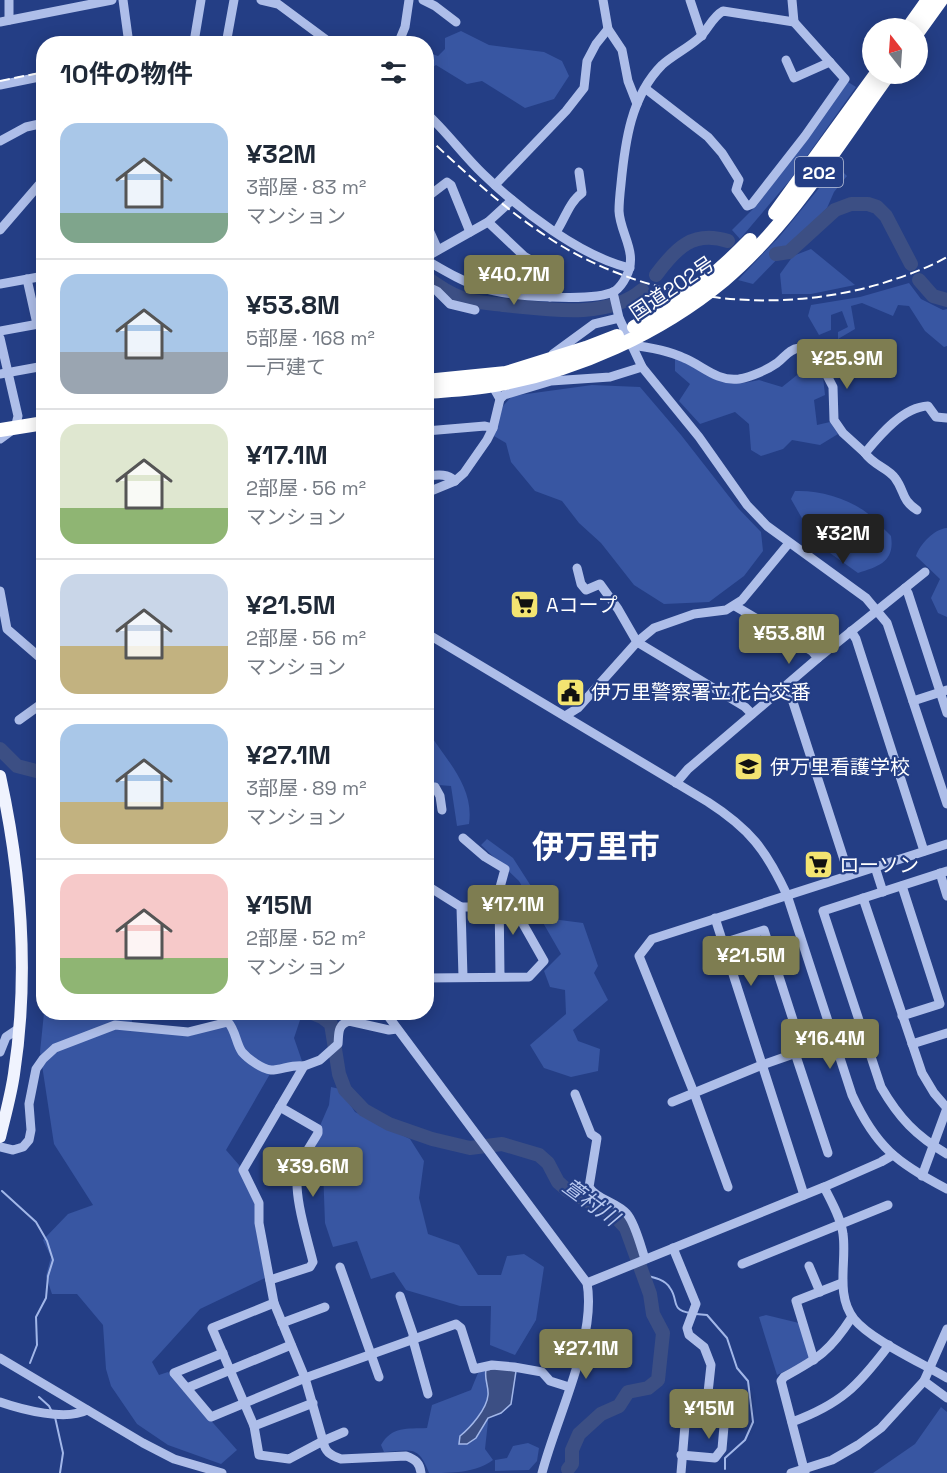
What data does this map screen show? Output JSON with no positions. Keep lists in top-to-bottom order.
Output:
{
  "streets": {
    "highway": ["202", "国道202号"]
  },
  "districts": ["伊万里市"],
  "water": ["萱村川"],
  "places": {
    "supermarket": ["Aコープ", "ローソン"],
    "public building": ["伊万里警察署立花台交番"],
    "school or university": ["伊万里看護学校"]
  },
  "north": "top",
  "page": {
    "heading": "10件の物件",
    "list": [
      {
        "name": "¥32M",
        "note": "3部屋 · 83 m² · マンション"
      },
      {
        "name": "¥53.8M",
        "note": "5部屋 · 168 m² · 一戸建て"
      },
      {
        "name": "¥17.1M",
        "note": "2部屋 · 56 m² · マンション"
      },
      {
        "name": "¥21.5M",
        "note": "2部屋 · 56 m² · マンション"
      },
      {
        "name": "¥27.1M",
        "note": "3部屋 · 89 m² · マンション"
      },
      {
        "name": "¥15M",
        "note": "2部屋 · 52 m² · マンション"
      }
    ],
    "price": [
      "¥40.7M",
      "¥25.9M",
      "¥32M",
      "¥53.8M",
      "¥17.1M",
      "¥21.5M",
      "¥16.4M",
      "¥39.6M",
      "¥27.1M",
      "¥15M"
    ]
  }
}
